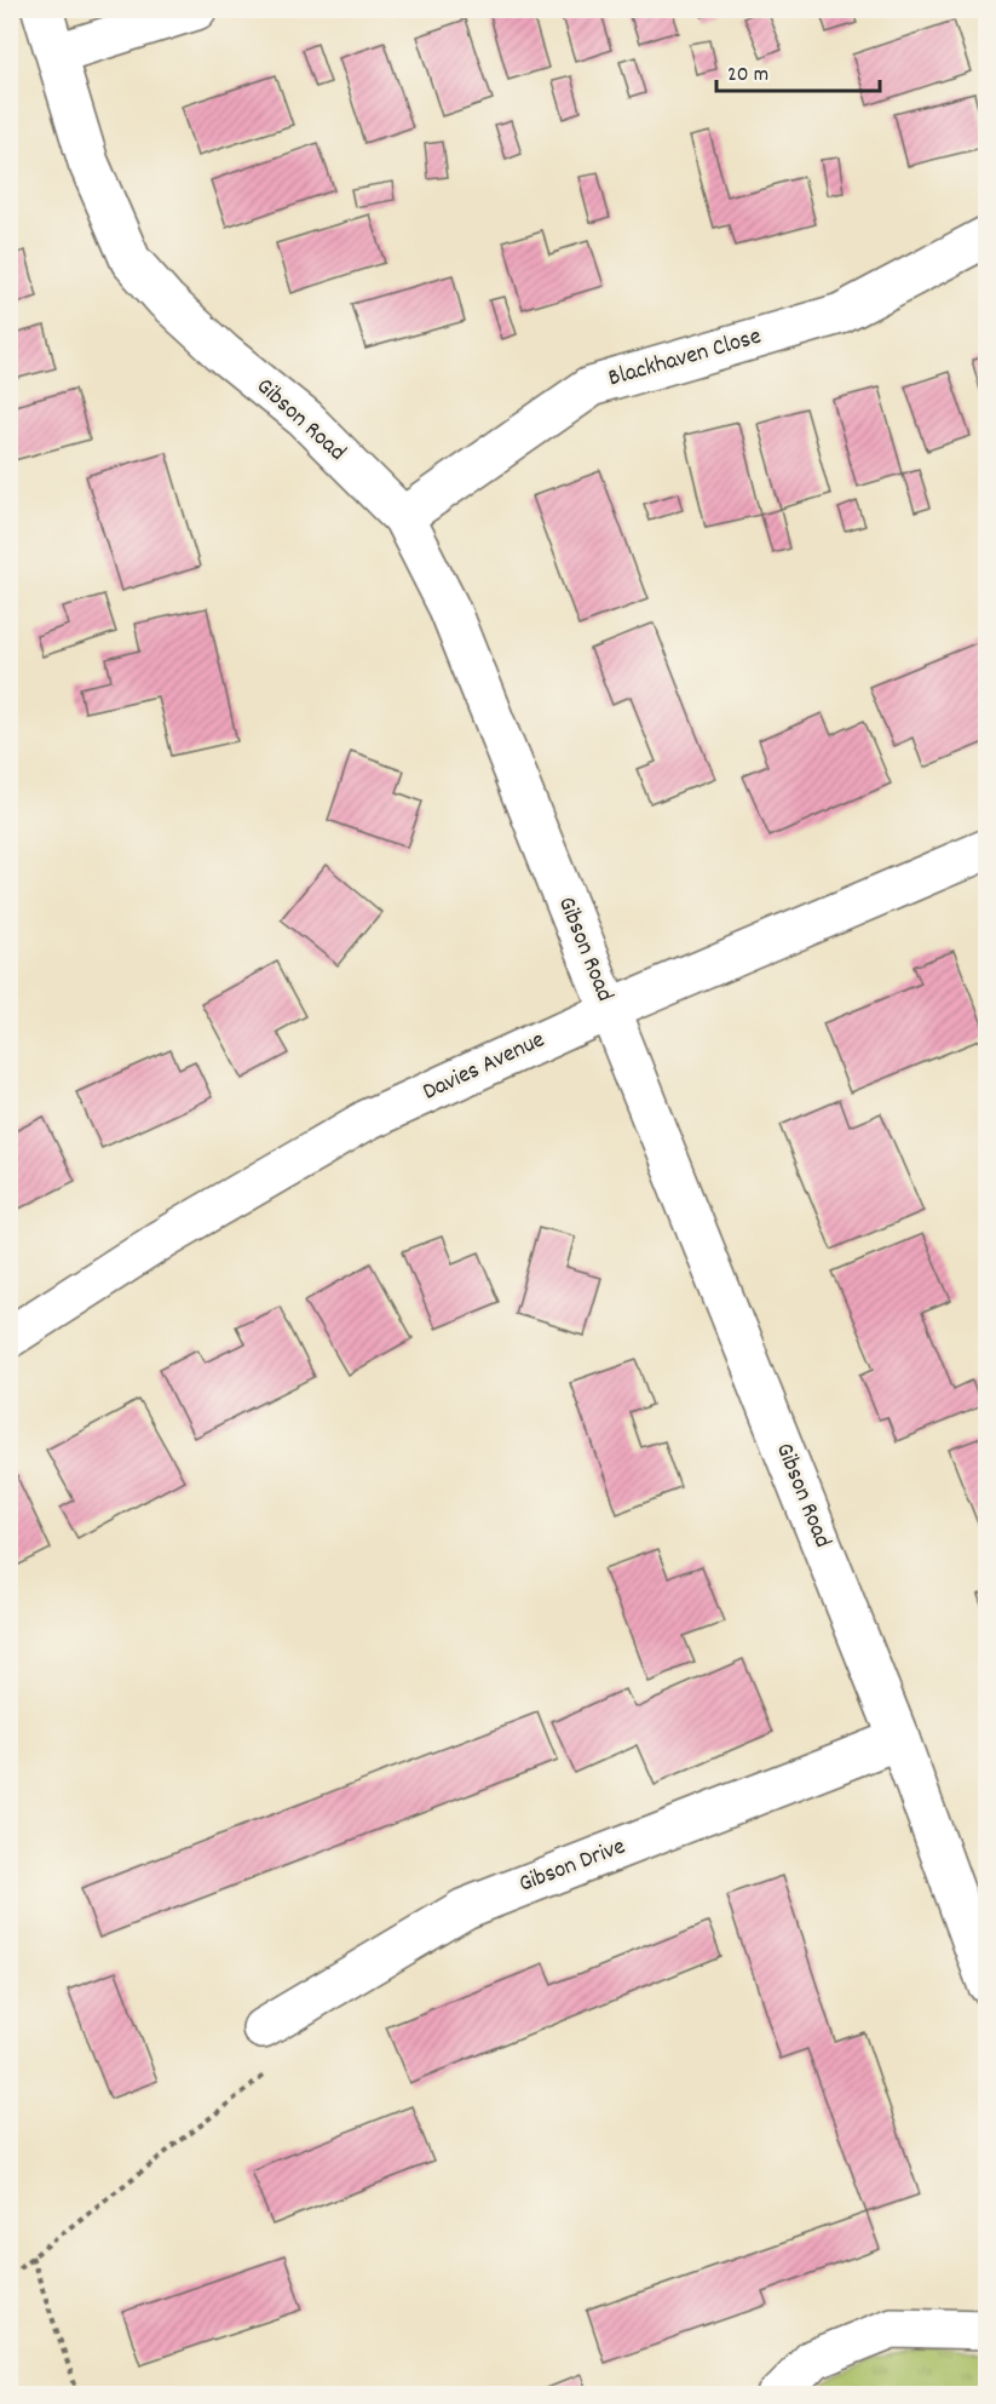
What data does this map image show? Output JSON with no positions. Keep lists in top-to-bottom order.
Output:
{
  "streets": {
    "street": [
      "Blackhaven Close",
      "Gibson Road",
      "Davies Avenue",
      "Gibson Drive"
    ]
  },
  "crossings": [
    ["Blackhaven Close", "Gibson Road"],
    ["Gibson Road", "Davies Avenue"],
    ["Gibson Road", "Gibson Drive"]
  ],
  "scale_bar": "20 m"
}
